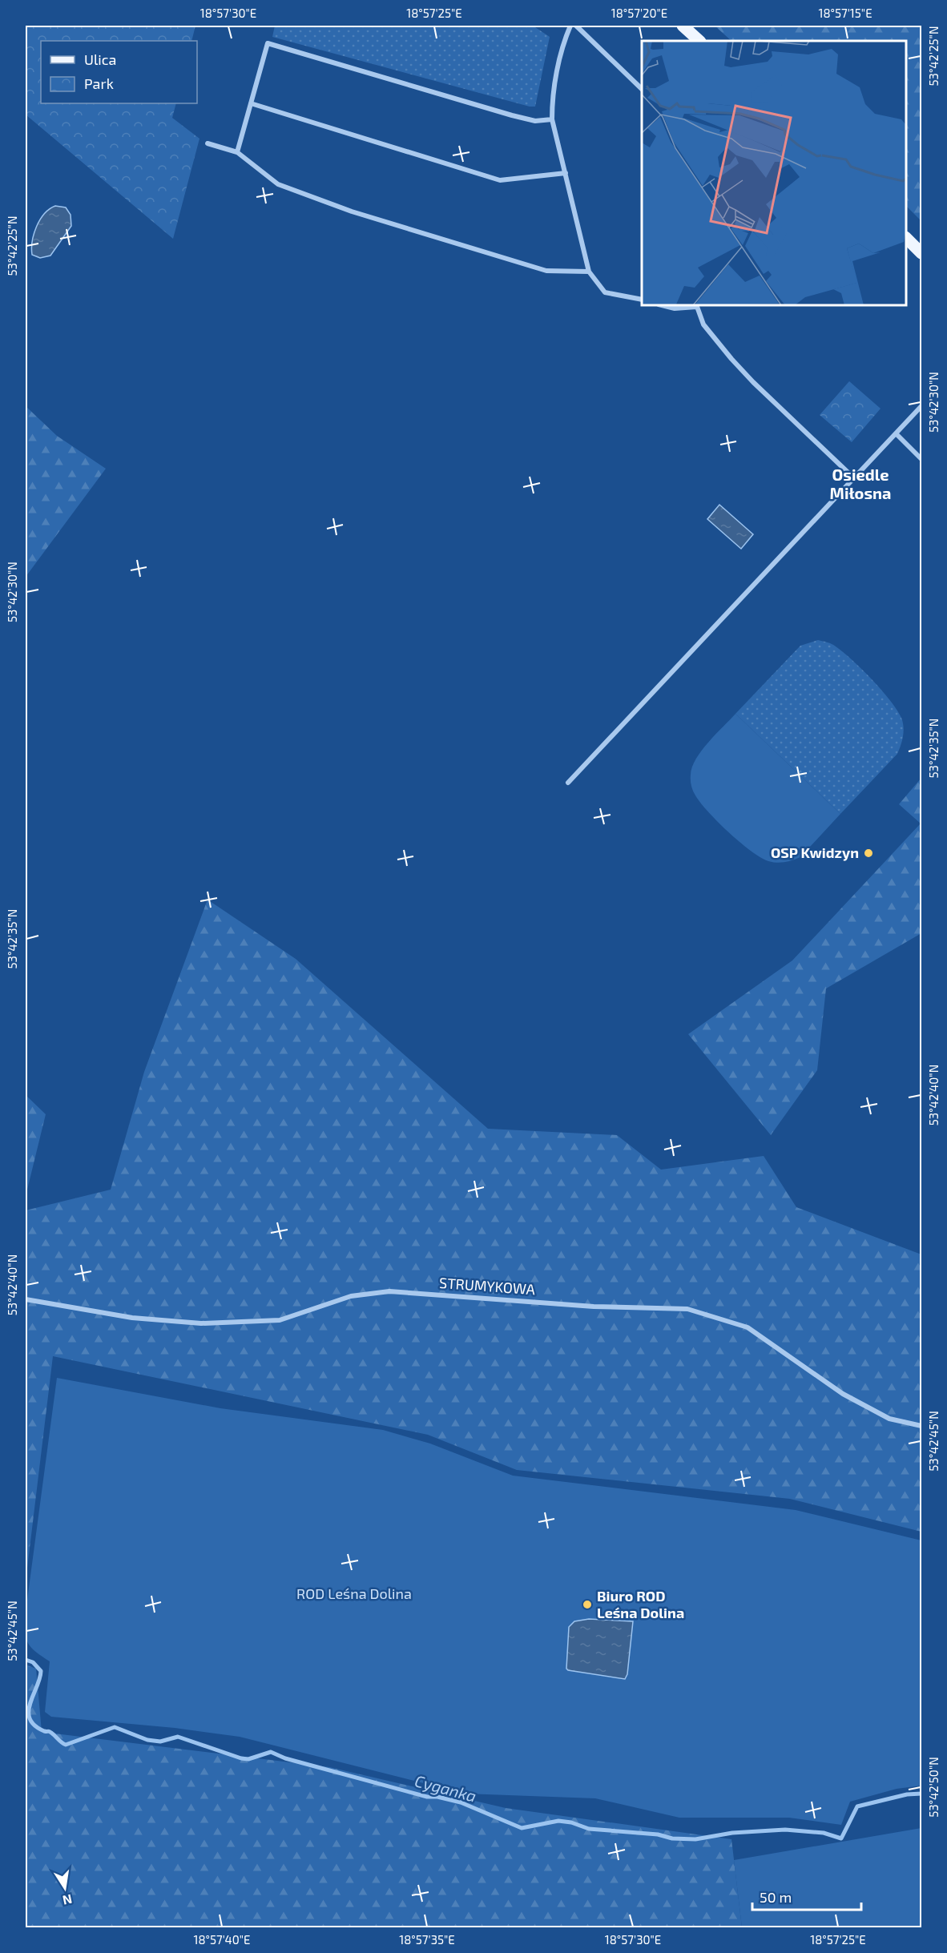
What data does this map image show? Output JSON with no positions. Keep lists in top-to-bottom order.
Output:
{
  "streets": {
    "street": ["STRUMYKOWA"]
  },
  "districts": ["Osiedle Miłosna"],
  "water": ["Cyganka"],
  "parks": ["ROD Leśna Dolina"],
  "places": ["OSP Kwidzyn", "Biuro ROD Leśna Dolina"],
  "legend": ["Ulica", "Park"],
  "scale_bar": "50 m",
  "north": "bottom",
  "coordinates": [
    "18°57'30\"E",
    "18°57'25\"E",
    "18°57'20\"E",
    "18°57'15\"E",
    "53°42'25\"N",
    "53°42'30\"N",
    "53°42'35\"N",
    "53°42'40\"N",
    "53°42'45\"N",
    "53°42'50\"N",
    "18°57'40\"E",
    "18°57'35\"E"
  ]
}
